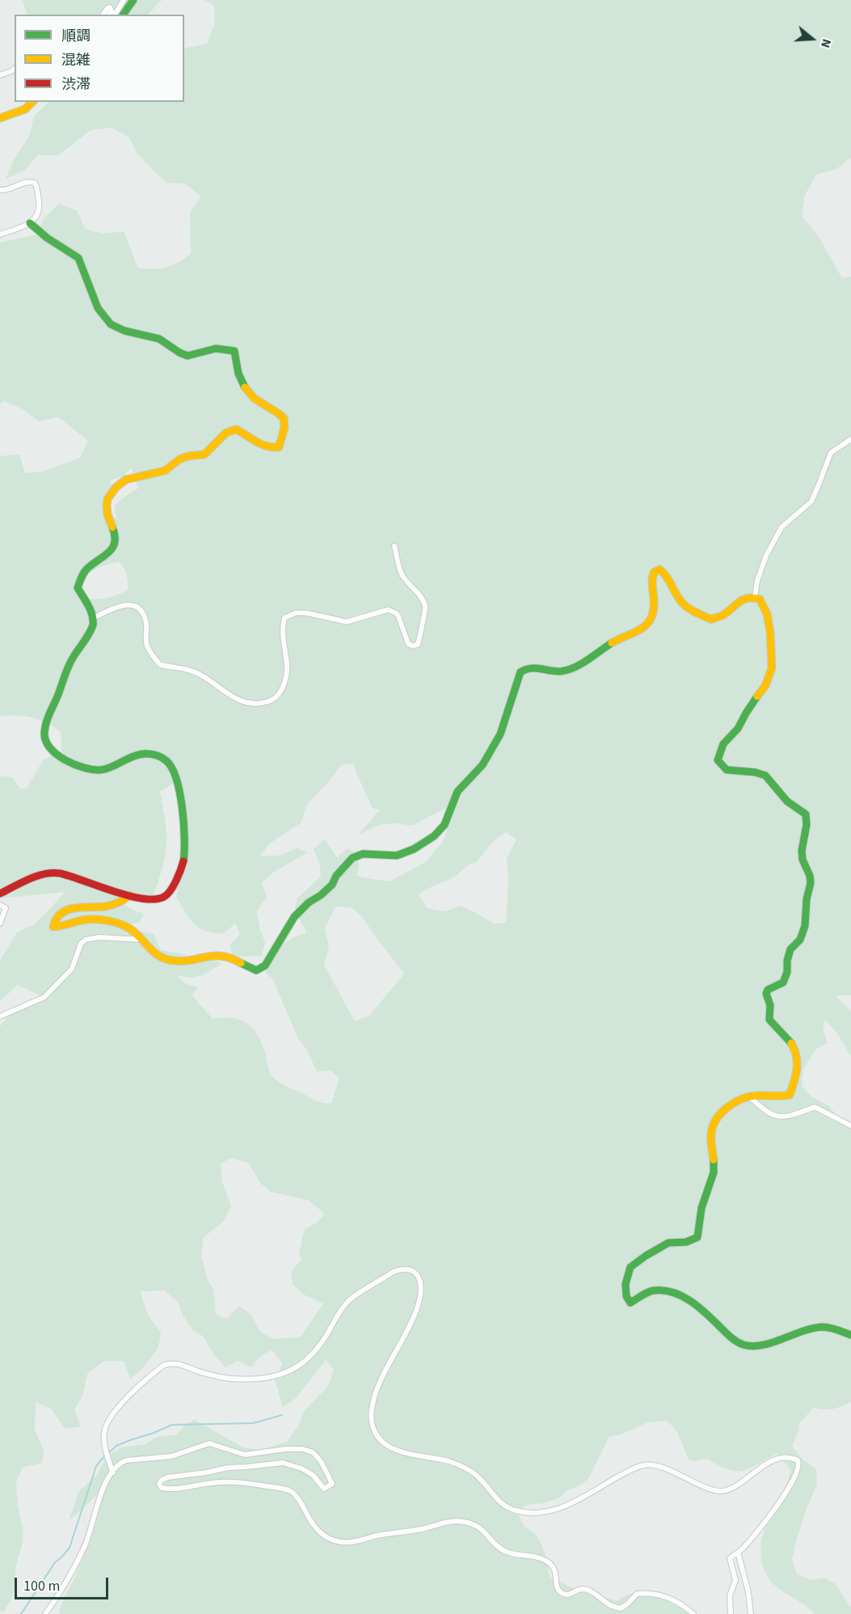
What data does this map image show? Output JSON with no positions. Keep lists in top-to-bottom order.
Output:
{
  "legend": ["順調", "混雑", "渋滞"],
  "scale_bar": "100 m",
  "north": "right"
}
